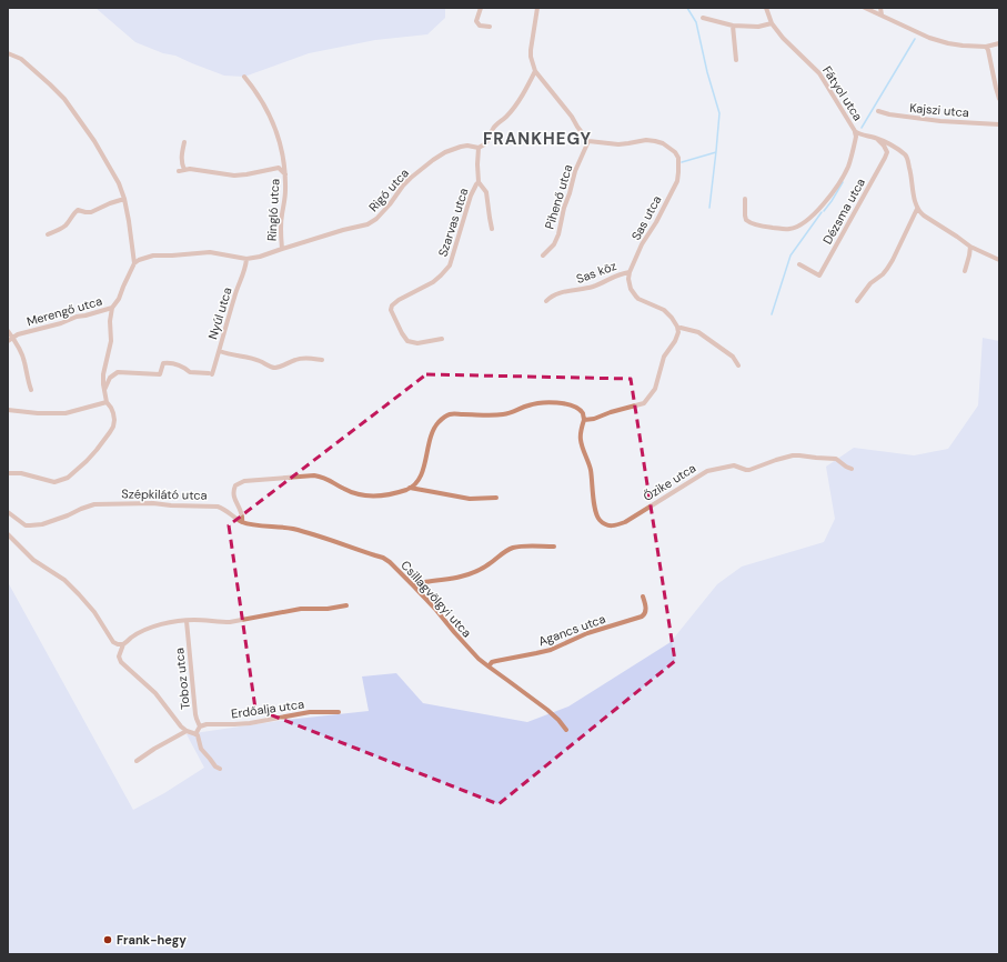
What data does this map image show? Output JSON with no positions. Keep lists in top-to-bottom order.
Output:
{
  "streets": {
    "street": [
      "Fátyol utca",
      "Kajszi utca",
      "Rigó utca",
      "Pihenő utca",
      "Ringló utca",
      "Dézsma utca",
      "Sas utca",
      "Szarvas utca",
      "Sas köz",
      "Merengő utca",
      "Nyúl utca",
      "Őzike utca",
      "Szépkilátó utca",
      "Csillagvölgyi utca",
      "Agancs utca",
      "Toboz utca",
      "Erdőalja utca"
    ]
  },
  "crossings": [
    ["Fátyol utca", "Dézsma utca"],
    ["Rigó utca", "Ringló utca"],
    ["Rigó utca", "Szarvas utca"],
    ["Pihenő utca", "Sas utca"],
    ["Sas utca", "Sas köz"],
    ["Szépkilátó utca", "Csillagvölgyi utca"],
    ["Csillagvölgyi utca", "Agancs utca"],
    ["Toboz utca", "Erdőalja utca"]
  ],
  "districts": ["FRANKHEGY"],
  "places": ["Frank-hegy"]
}
